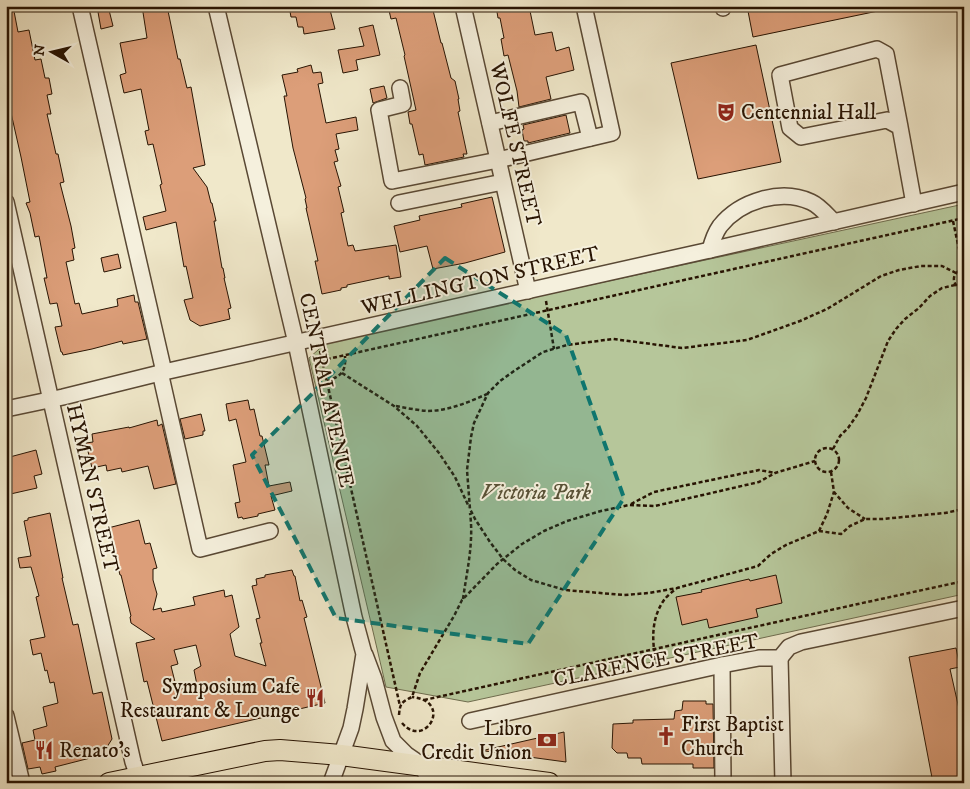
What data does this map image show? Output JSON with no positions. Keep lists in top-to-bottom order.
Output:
{
  "streets": {
    "street": [
      "WOLFE STREET",
      "WELLINGTON STREET",
      "CENTRAL AVENUE",
      "HYMAN STREET",
      "CLARENCE STREET"
    ]
  },
  "crossings": [
    ["WOLFE STREET", "WELLINGTON STREET"],
    ["WELLINGTON STREET", "CENTRAL AVENUE"],
    ["WELLINGTON STREET", "HYMAN STREET"]
  ],
  "parks": ["Victoria Park"],
  "places": {
    "theatre": ["Centennial Hall"],
    "restaurant": ["Symposium Cafe Restaurant & Lounge", "Renato's"],
    "church": ["First Baptist Church"],
    "bank": ["Libro Credit Union"]
  },
  "north": "left"
}
